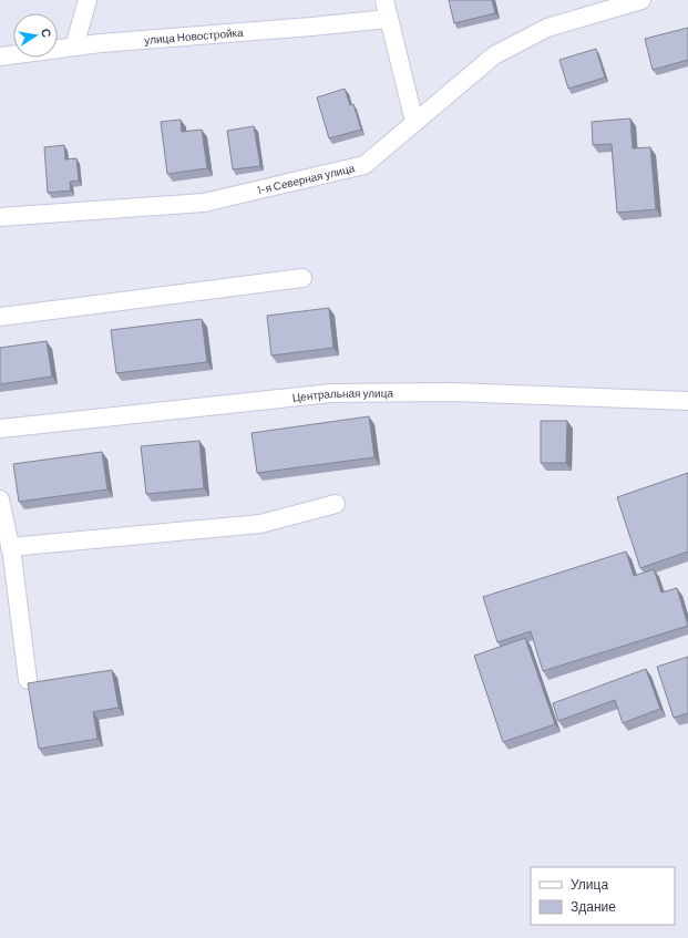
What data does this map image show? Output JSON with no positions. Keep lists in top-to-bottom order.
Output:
{
  "streets": {
    "street": ["улица Новостройка", "1-я Северная улица", "Центральная улица"]
  },
  "legend": ["Улица", "Здание"],
  "north": "right"
}
